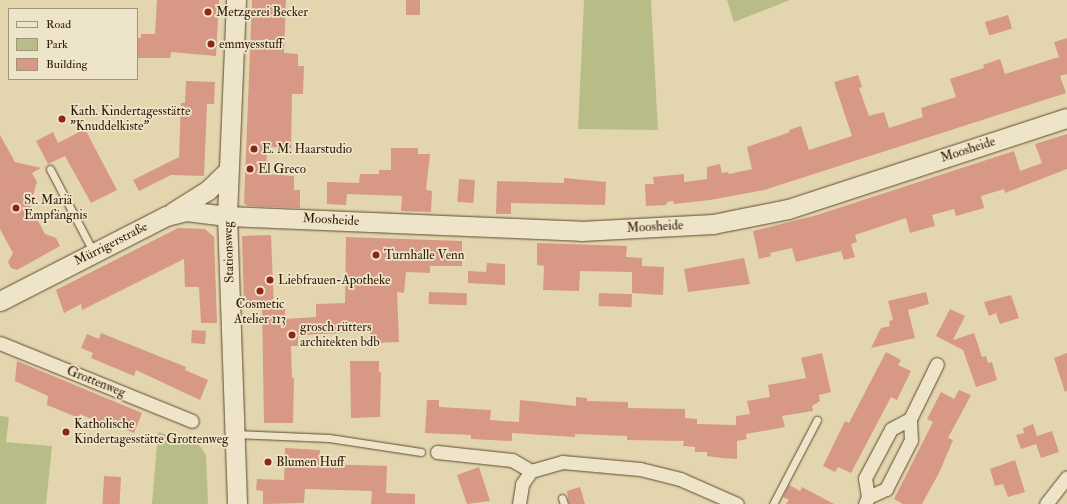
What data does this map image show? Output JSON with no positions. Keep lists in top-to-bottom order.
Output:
{
  "streets": {
    "street": [
      "Moosheide",
      "Mürrigerstraße",
      "Stationsweg",
      "Grottenweg"
    ]
  },
  "crossings": [
    ["Moosheide", "Mürrigerstraße"],
    ["Moosheide", "Stationsweg"],
    ["Mürrigerstraße", "Stationsweg"]
  ],
  "places": [
    "Metzgerei Becker",
    "emmyesstuff",
    "Kath. Kindertagesstätte \"Knuddelkiste\"",
    "E. M. Haarstudio",
    "El Greco",
    "St. Mariä Empfängnis",
    "Turnhalle Venn",
    "Liebfrauen-Apotheke",
    "Cosmetic Atelier 113",
    "grosch rütters architekten bdb",
    "Katholische Kindertagesstätte Grottenweg",
    "Blumen Huff"
  ],
  "legend": ["Road", "Park", "Building"]
}
